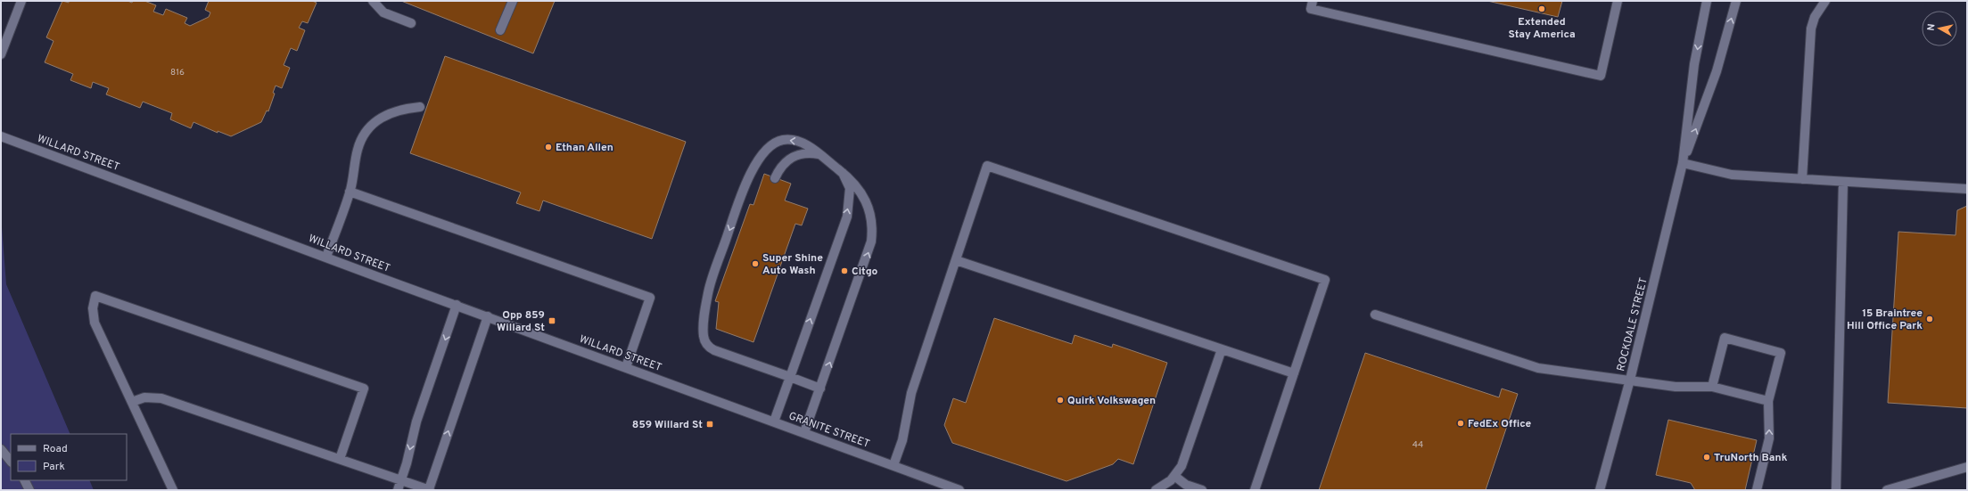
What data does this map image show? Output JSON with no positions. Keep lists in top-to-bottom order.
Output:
{
  "streets": {
    "main road": ["WILLARD STREET", "ROCKDALE STREET", "GRANITE STREET"]
  },
  "crossings": [
    ["WILLARD STREET", "GRANITE STREET"]
  ],
  "places": {
    "other": [
      "Extended Stay America",
      "Ethan Allen",
      "Super Shine Auto Wash",
      "Citgo",
      "15 Braintree Hill Office Park",
      "Quirk Volkswagen",
      "FedEx Office",
      "TruNorth Bank"
    ],
    "transit": ["Opp 859 Willard St", "859 Willard St"]
  },
  "house_numbers": ["816", "44"],
  "legend": ["Road", "Park"],
  "north": "left"
}
